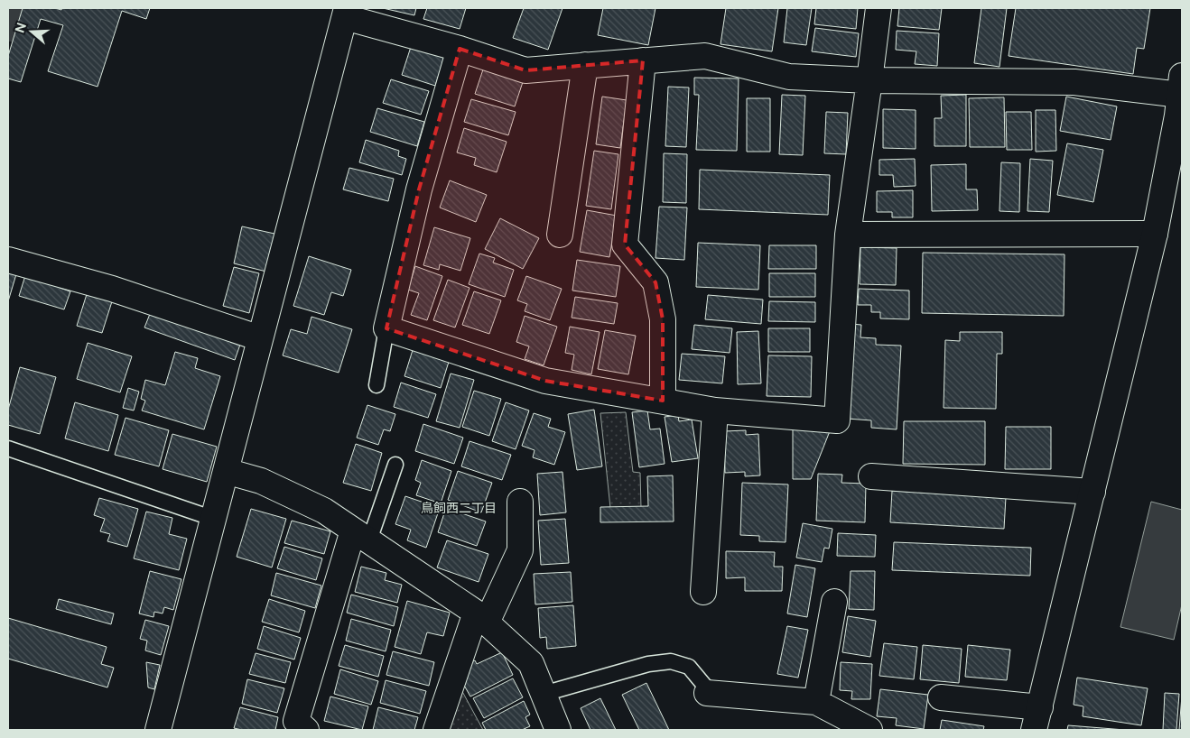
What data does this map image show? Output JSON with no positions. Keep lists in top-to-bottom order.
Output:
{
  "districts": ["鳥飼西二丁目"],
  "north": "left"
}
